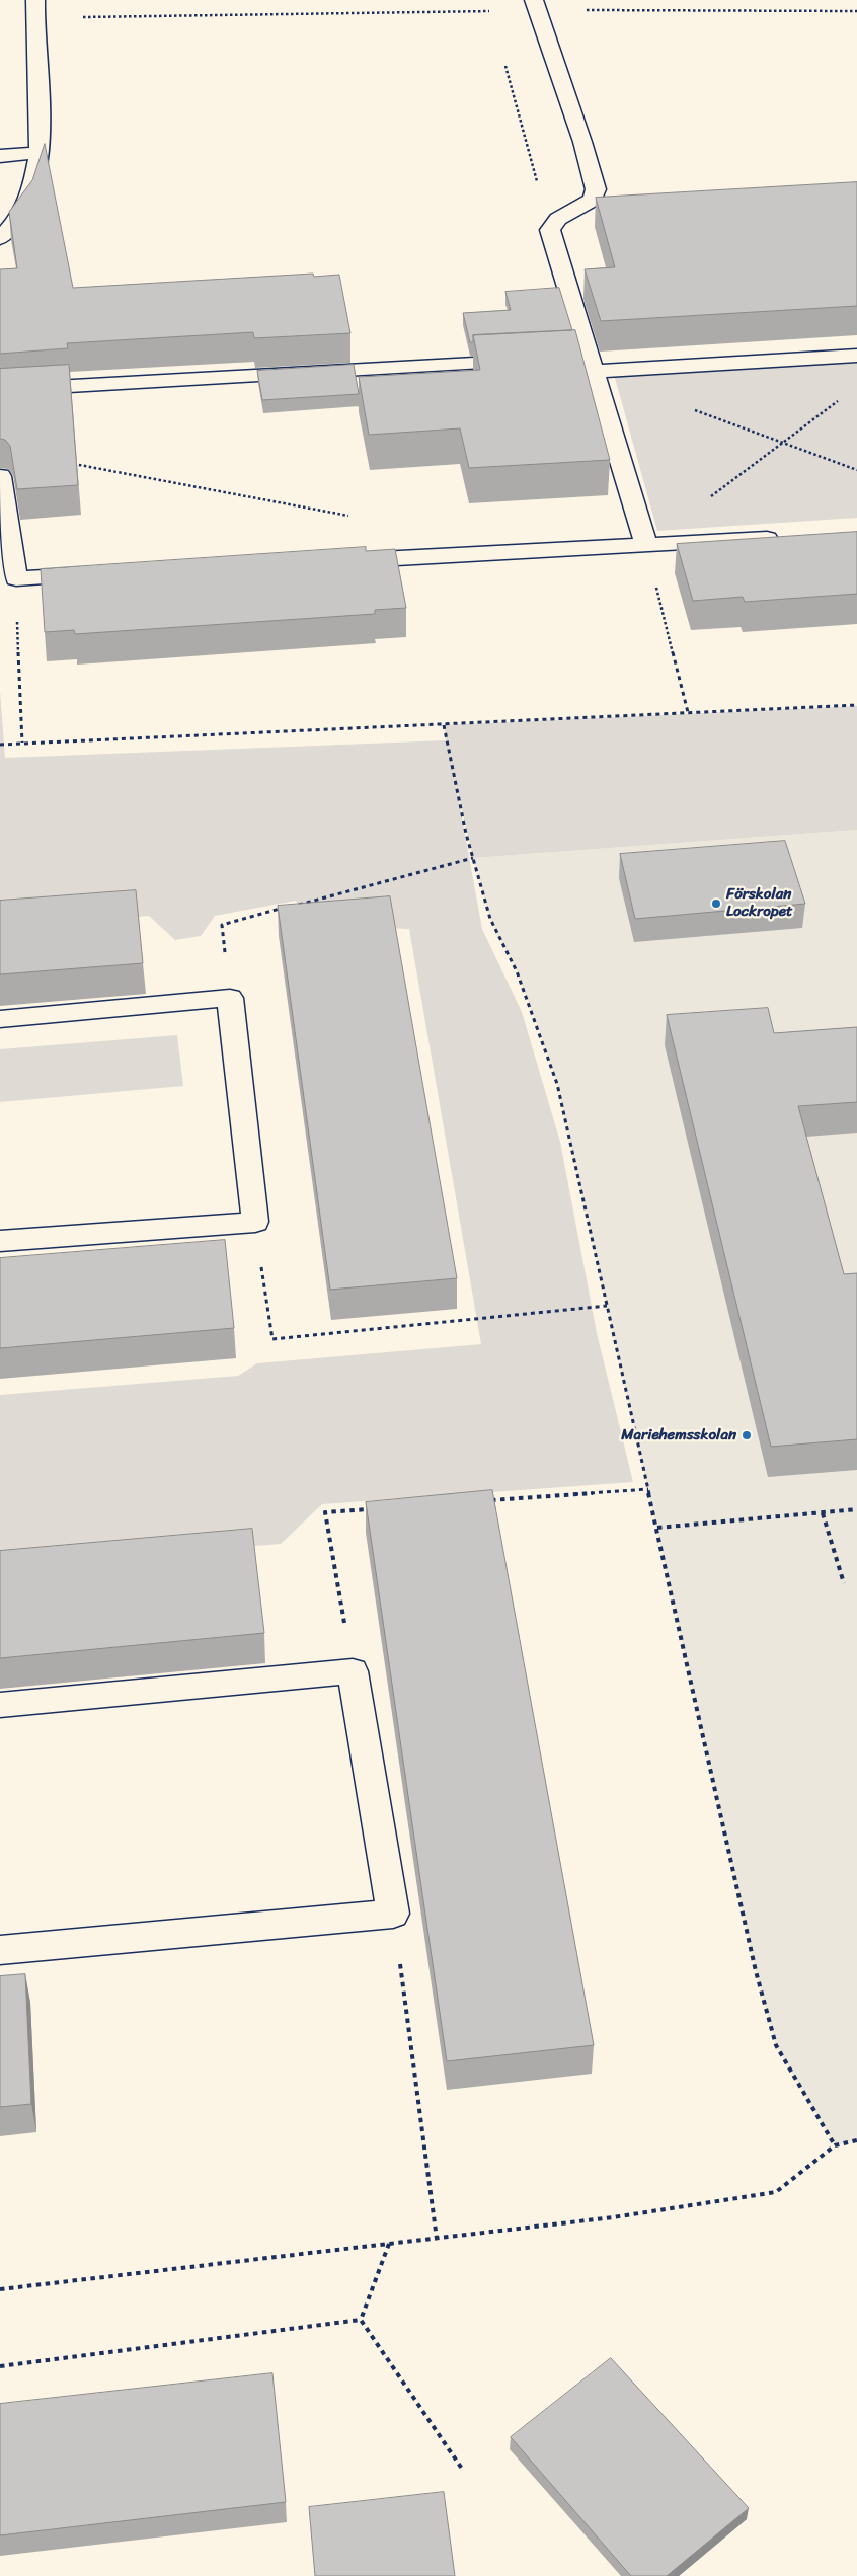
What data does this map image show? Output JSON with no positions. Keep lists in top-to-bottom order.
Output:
{
  "places": ["Förskolan Lockropet", "Mariehemsskolan"]
}
